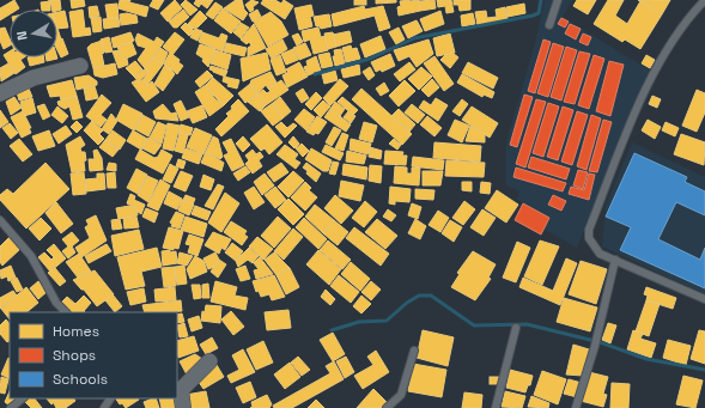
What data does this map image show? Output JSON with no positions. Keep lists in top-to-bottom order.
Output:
{
  "legend": ["Homes", "Shops", "Schools"],
  "north": "left"
}
